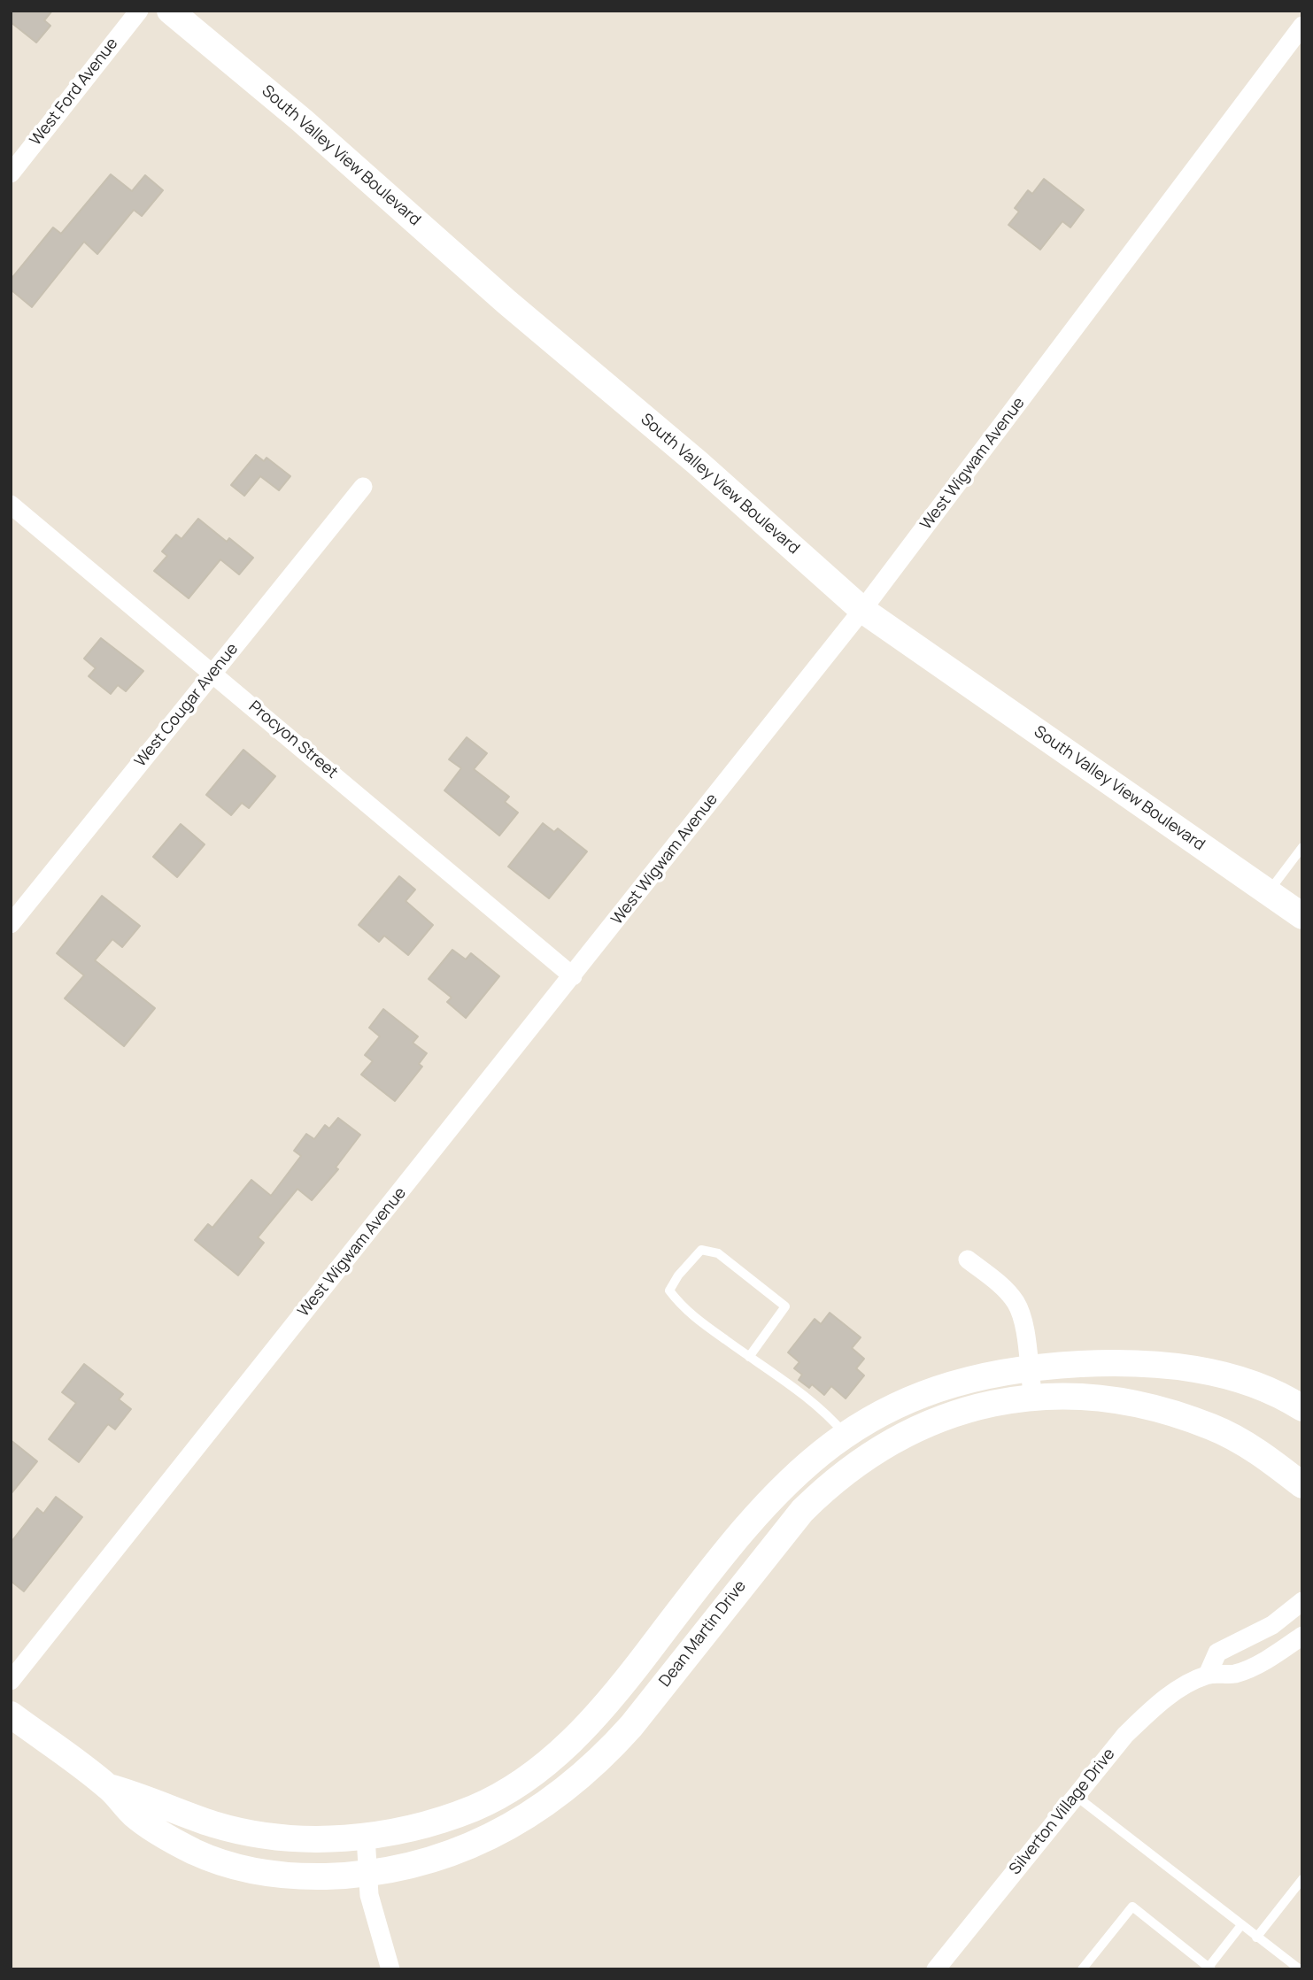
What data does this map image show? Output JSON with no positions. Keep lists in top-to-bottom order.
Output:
{
  "streets": {
    "street": [
      "West Ford Avenue",
      "South Valley View Boulevard",
      "West Wigwam Avenue",
      "West Cougar Avenue",
      "Procyon Street",
      "Dean Martin Drive",
      "Silverton Village Drive"
    ]
  },
  "crossings": [
    ["South Valley View Boulevard", "West Wigwam Avenue"],
    ["West Wigwam Avenue", "Procyon Street"],
    ["West Cougar Avenue", "Procyon Street"]
  ]
}
